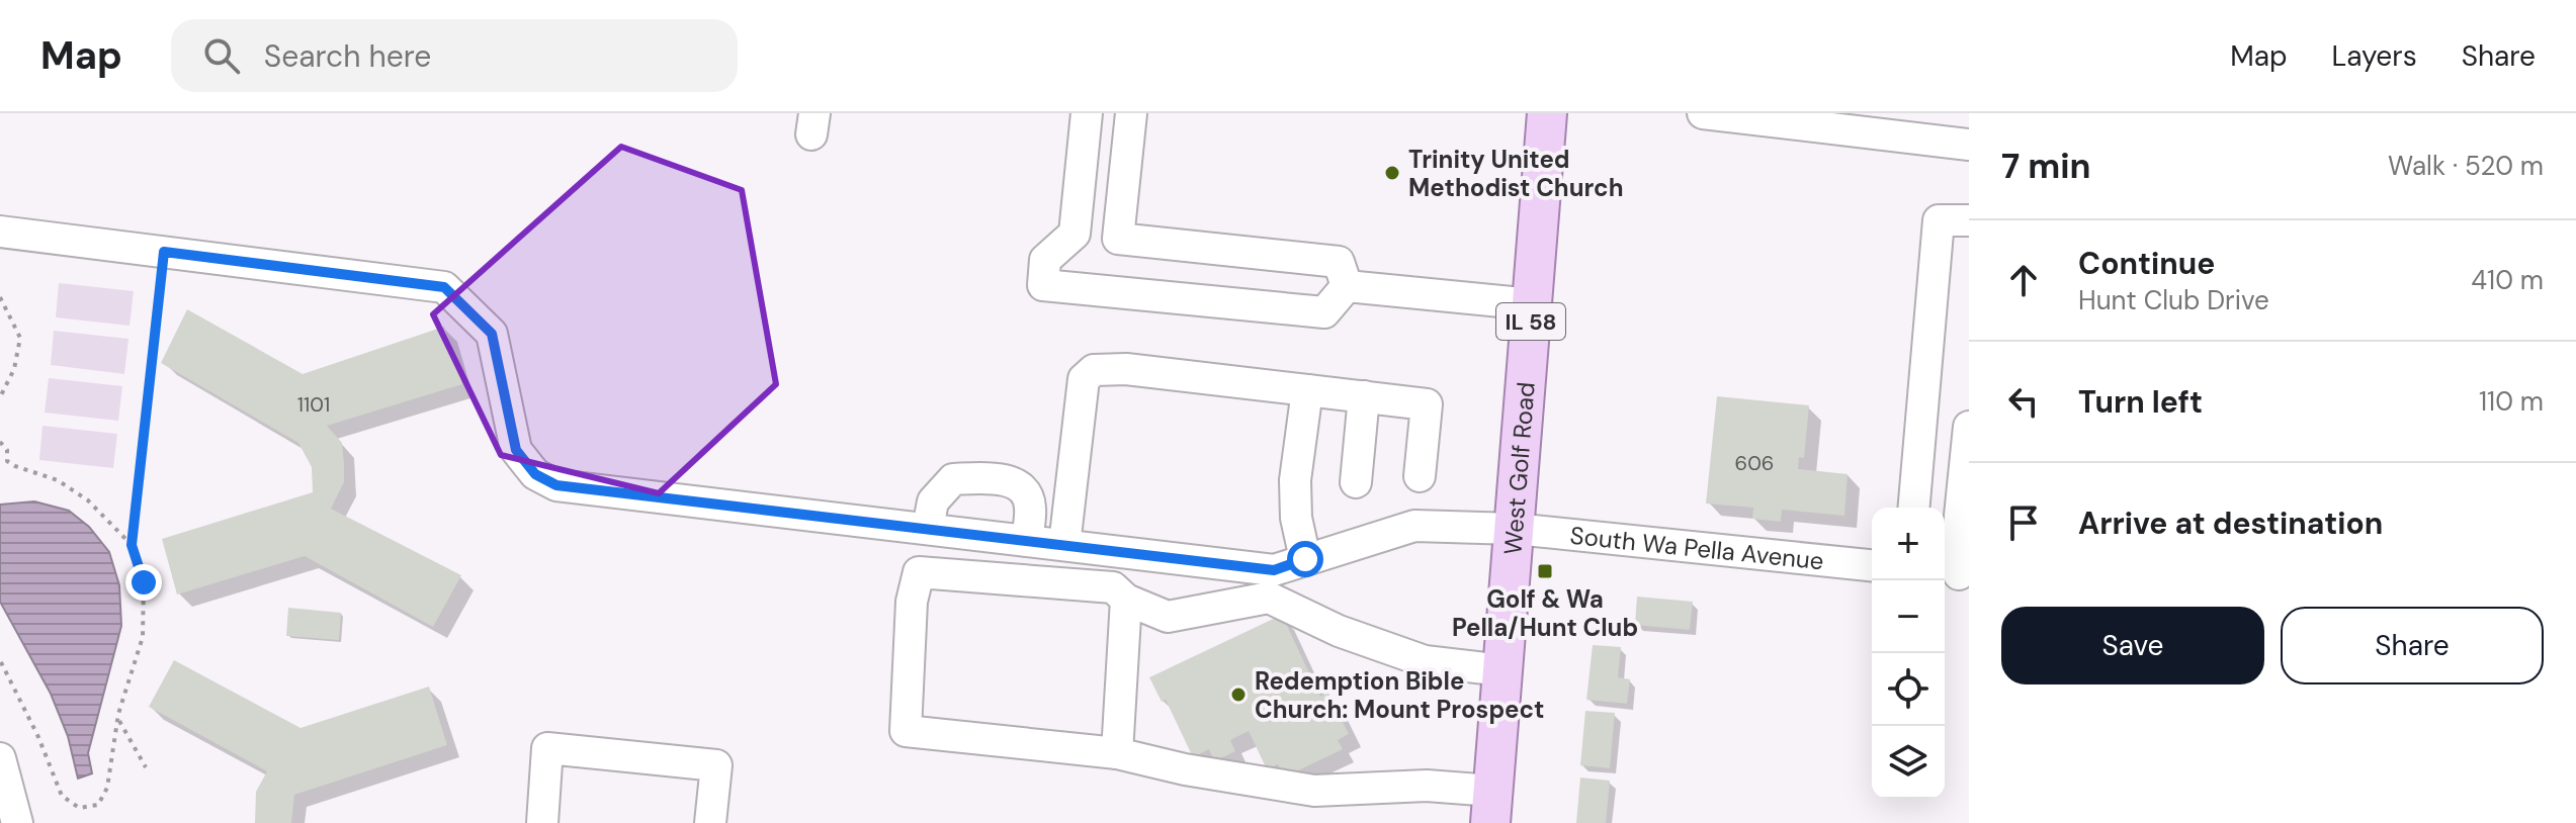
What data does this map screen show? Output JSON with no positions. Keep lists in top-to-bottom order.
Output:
{
  "streets": {
    "main road": ["IL 58", "West Golf Road"],
    "street": ["South Wa Pella Avenue"]
  },
  "crossings": [
    ["West Golf Road", "South Wa Pella Avenue"]
  ],
  "places": {
    "other": ["Trinity United Methodist Church", "Redemption Bible Church: Mount Prospect"],
    "transit": ["Golf & Wa Pella/Hunt Club"]
  },
  "house_numbers": ["1101", "606"],
  "page": {
    "header": "Map",
    "search": "Search here",
    "nav": ["Map", "Layers", "Share"],
    "heading": ["7 min", "Walk · 520 m"],
    "list": [
      ["Continue", "Hunt Club Drive", "410 m"],
      ["Turn left", "110 m"],
      "Arrive at destination"
    ],
    "map_buttons": ["+", "−"],
    "buttons": ["Save", "Share"]
  }
}
